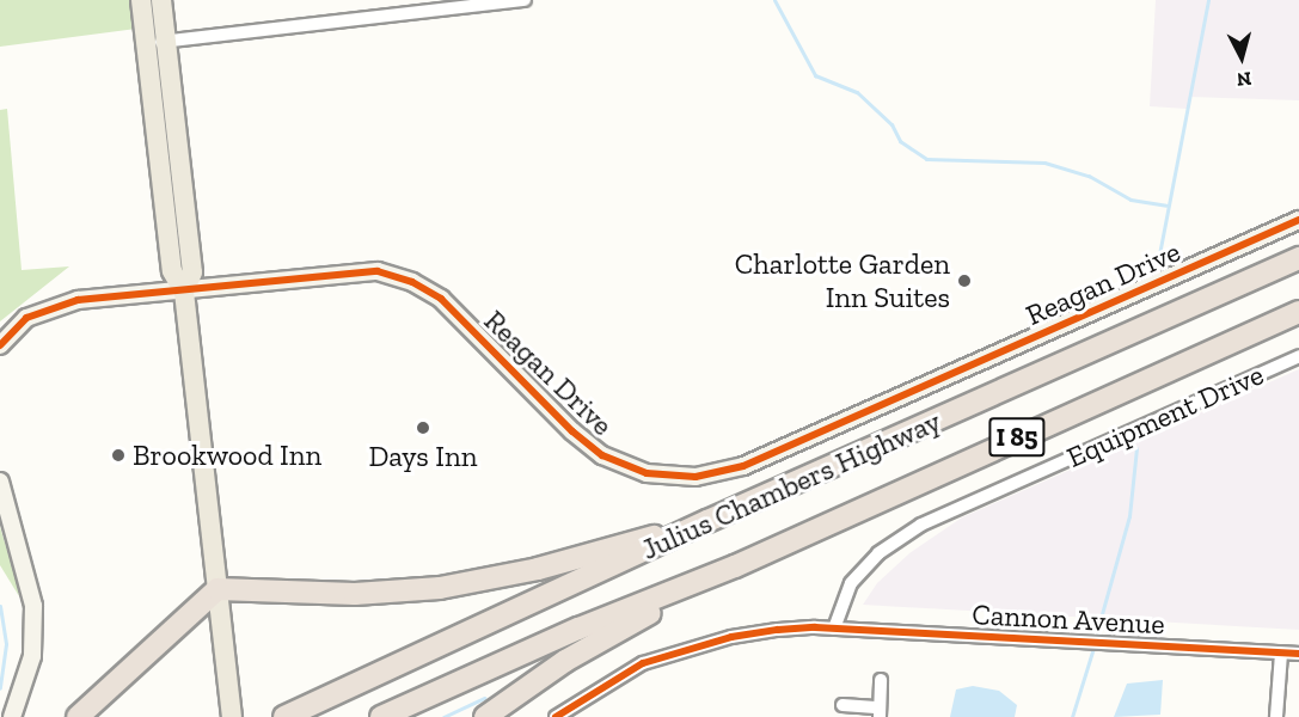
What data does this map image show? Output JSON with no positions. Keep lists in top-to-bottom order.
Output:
{
  "streets": {
    "highway": ["I 85", "Julius Chambers Highway"],
    "street": ["Reagan Drive", "Equipment Drive", "Cannon Avenue"]
  },
  "crossings": [
    ["Equipment Drive", "Cannon Avenue"]
  ],
  "places": ["Charlotte Garden Inn Suites", "Days Inn", "Brookwood Inn"],
  "north": "bottom"
}
